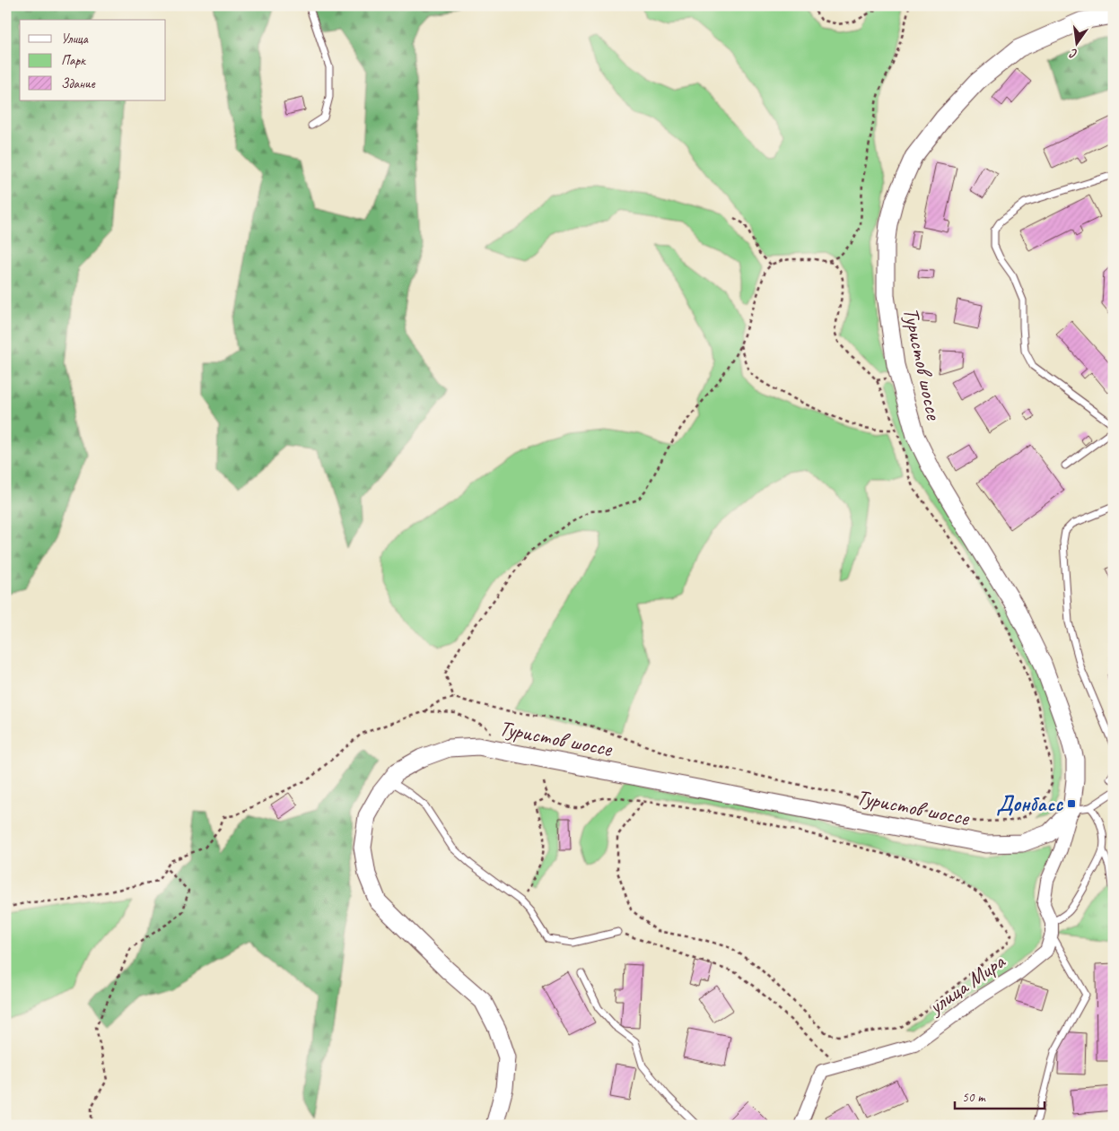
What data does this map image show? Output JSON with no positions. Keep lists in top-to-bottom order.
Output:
{
  "streets": {
    "main road": ["Туристов шоссе"],
    "street": ["улица Мира"]
  },
  "places": {
    "transit": ["Донбасс"]
  },
  "legend": ["Улица", "Парк", "Здание"],
  "scale_bar": "50 m",
  "north": "bottom"
}
